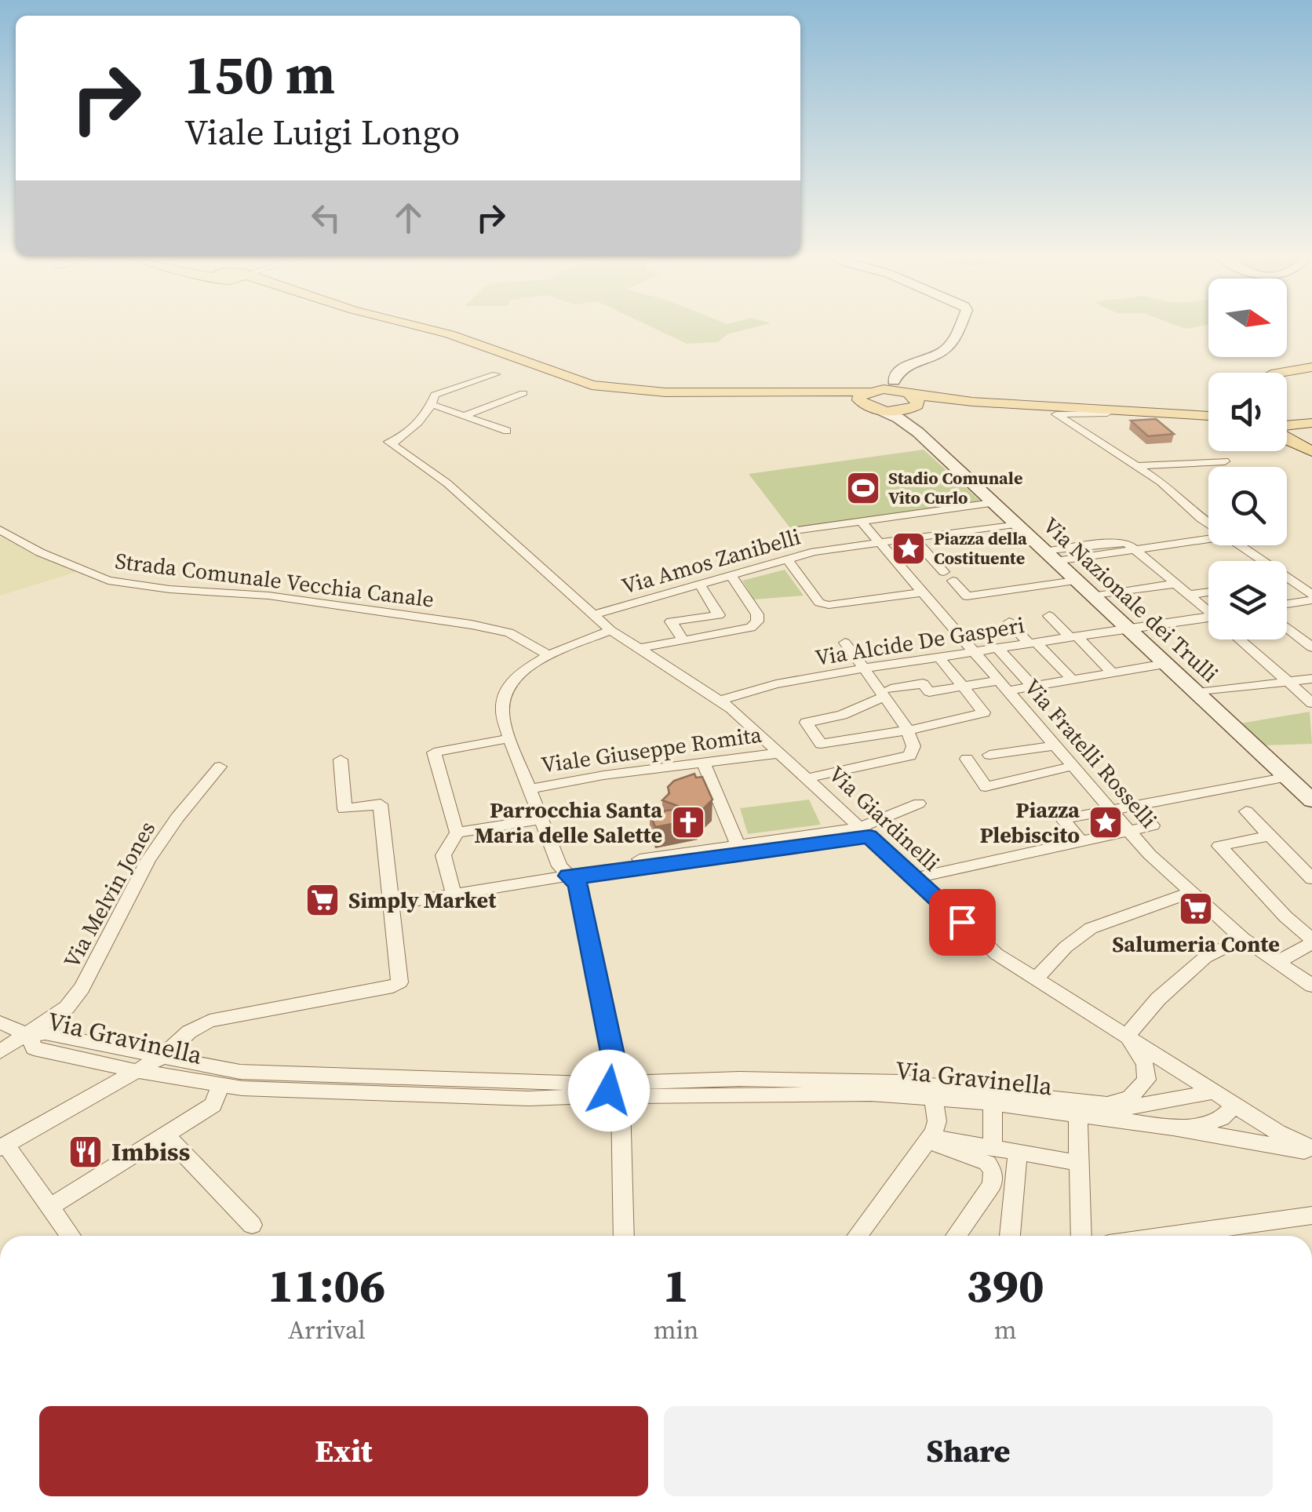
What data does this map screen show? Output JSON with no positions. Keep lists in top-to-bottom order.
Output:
{
  "streets": {
    "street": [
      "Via Amos Zanibelli",
      "Strada Comunale Vecchia Canale",
      "Via Nazionale dei Trulli",
      "Via Alcide De Gasperi",
      "Viale Giuseppe Romita",
      "Via Fratelli Rosselli",
      "Via Giardinelli",
      "Via Melvin Jones",
      "Via Gravinella"
    ]
  },
  "crossings": [
    ["Via Amos Zanibelli", "Via Fratelli Rosselli"],
    ["Via Amos Zanibelli", "Via Giardinelli"],
    ["Via Nazionale dei Trulli", "Via Alcide De Gasperi"],
    ["Via Alcide De Gasperi", "Via Fratelli Rosselli"],
    ["Via Alcide De Gasperi", "Via Giardinelli"],
    ["Viale Giuseppe Romita", "Via Giardinelli"],
    ["Via Giardinelli", "Via Gravinella"],
    ["Via Melvin Jones", "Via Gravinella"]
  ],
  "places": {
    "sports": ["Stadio Comunale Vito Curlo"],
    "place": ["Piazza della Costituente", "Piazza Plebiscito"],
    "church": ["Parrocchia Santa Maria delle Salette"],
    "supermarket": ["Simply Market", "Salumeria Conte"],
    "restaurant": ["Imbiss"]
  },
  "north": "right",
  "page": {
    "turn": ["150 m", "Viale Luigi Longo"],
    "eta": [
      "11:06",
      "Arrival",
      "1",
      "min",
      "390",
      "m"
    ],
    "buttons": ["Exit", "Share"]
  }
}
